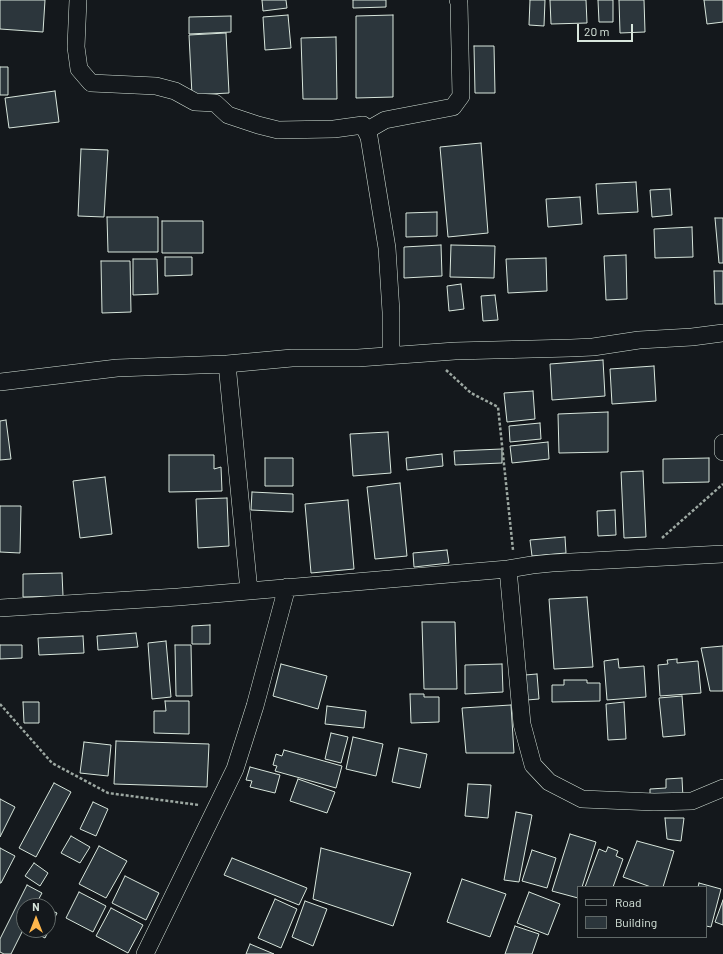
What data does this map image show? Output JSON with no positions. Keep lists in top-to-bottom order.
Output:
{
  "legend": ["Road", "Building"],
  "scale_bar": "20 m",
  "north": "top"
}
